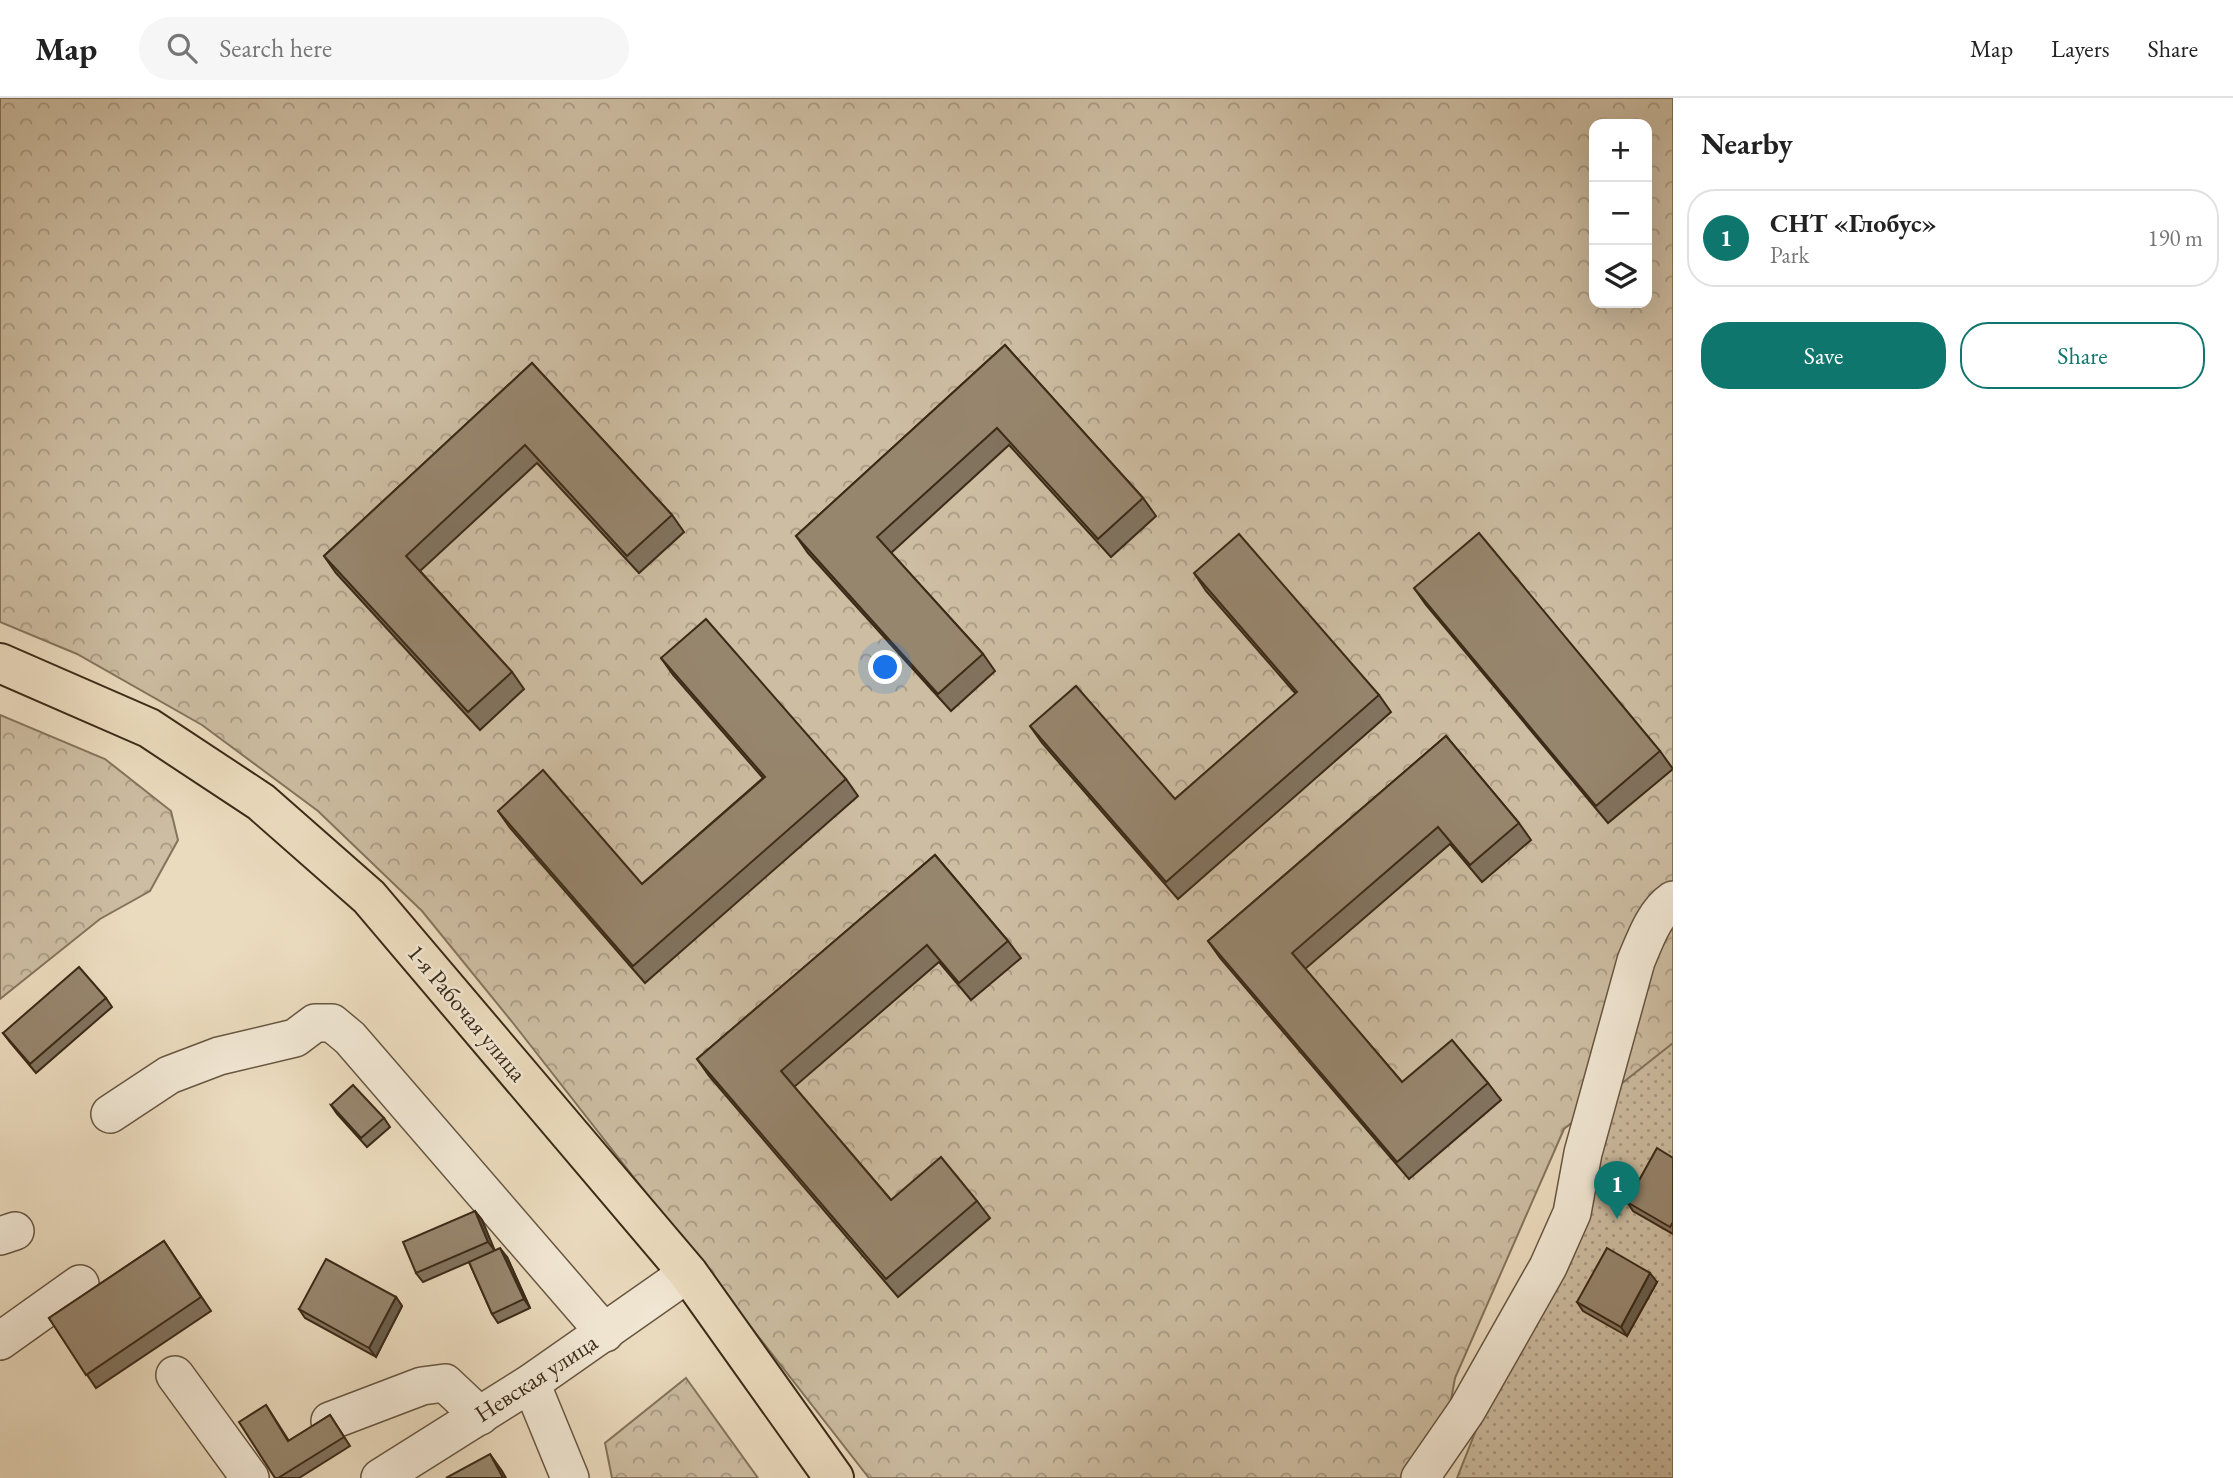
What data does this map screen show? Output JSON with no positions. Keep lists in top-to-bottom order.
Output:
{
  "streets": {
    "main road": ["1-я Рабочая улица"],
    "lane": ["Невская улица"]
  },
  "crossings": [
    ["1-я Рабочая улица", "Невская улица"]
  ],
  "page": {
    "header": "Map",
    "search": "Search here",
    "nav": ["Map", "Layers", "Share"],
    "heading": "Nearby",
    "map_buttons": ["+", "−"],
    "list": [
      {
        "mark": "1",
        "name": "СНТ «Глобус»",
        "note": "Park",
        "value": "190 m"
      }
    ],
    "buttons": ["Save", "Share"],
    "pins": "1"
  }
}
